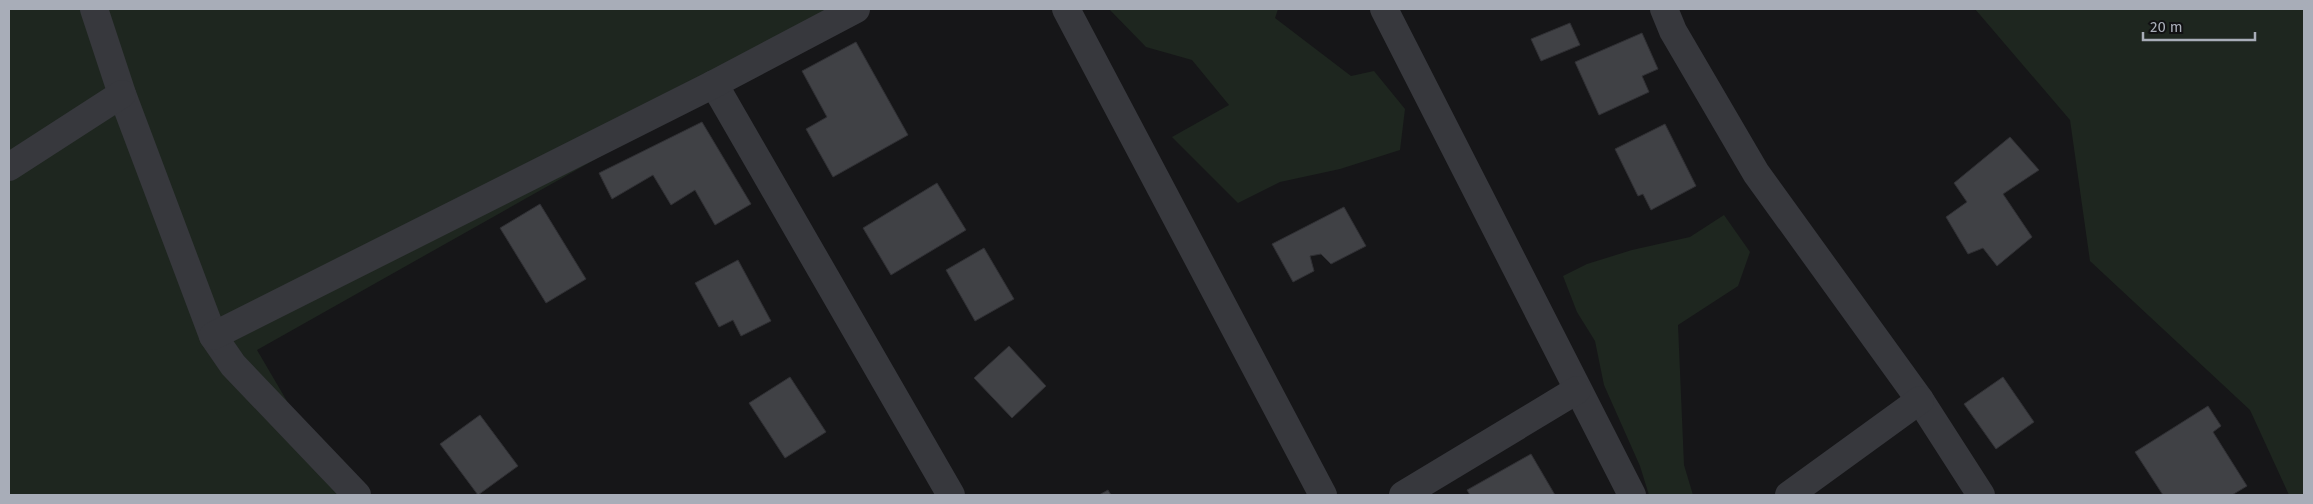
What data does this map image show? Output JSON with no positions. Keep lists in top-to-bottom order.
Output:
{
  "scale_bar": "20 m"
}
